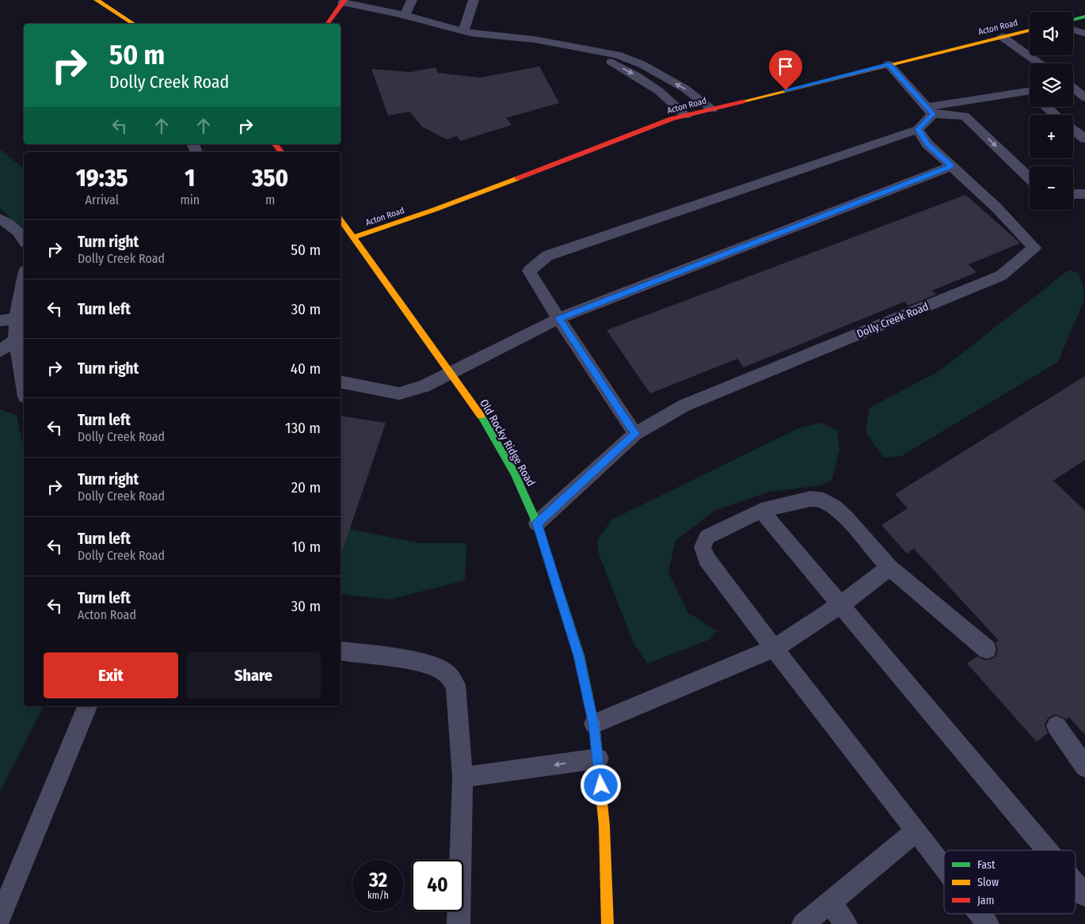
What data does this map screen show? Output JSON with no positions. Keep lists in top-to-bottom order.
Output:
{
  "streets": {
    "street": ["Acton Road", "Old Rocky Ridge Road"],
    "lane": ["Dolly Creek Road"]
  },
  "crossings": [
    ["Acton Road", "Old Rocky Ridge Road"],
    ["Dolly Creek Road", "Old Rocky Ridge Road"]
  ],
  "legend": ["Fast", "Slow", "Jam"],
  "page": {
    "map_buttons": ["+", "−"],
    "turn": ["50 m", "Dolly Creek Road"],
    "eta": [
      "19:35",
      "Arrival",
      "1",
      "min",
      "350",
      "m"
    ],
    "list": [
      {
        "name": "Turn right",
        "note": "Dolly Creek Road",
        "value": "50 m"
      },
      {
        "name": "Turn left",
        "value": "30 m"
      },
      {
        "name": "Turn right",
        "value": "40 m"
      },
      {
        "name": "Turn left",
        "note": "Dolly Creek Road",
        "value": "130 m"
      },
      {
        "name": "Turn right",
        "note": "Dolly Creek Road",
        "value": "20 m"
      },
      {
        "name": "Turn left",
        "note": "Dolly Creek Road",
        "value": "10 m"
      },
      {
        "name": "Turn left",
        "note": "Acton Road",
        "value": "30 m"
      }
    ],
    "buttons": ["Exit", "Share"],
    "speed": "32 km/h",
    "limit": "40"
  }
}
